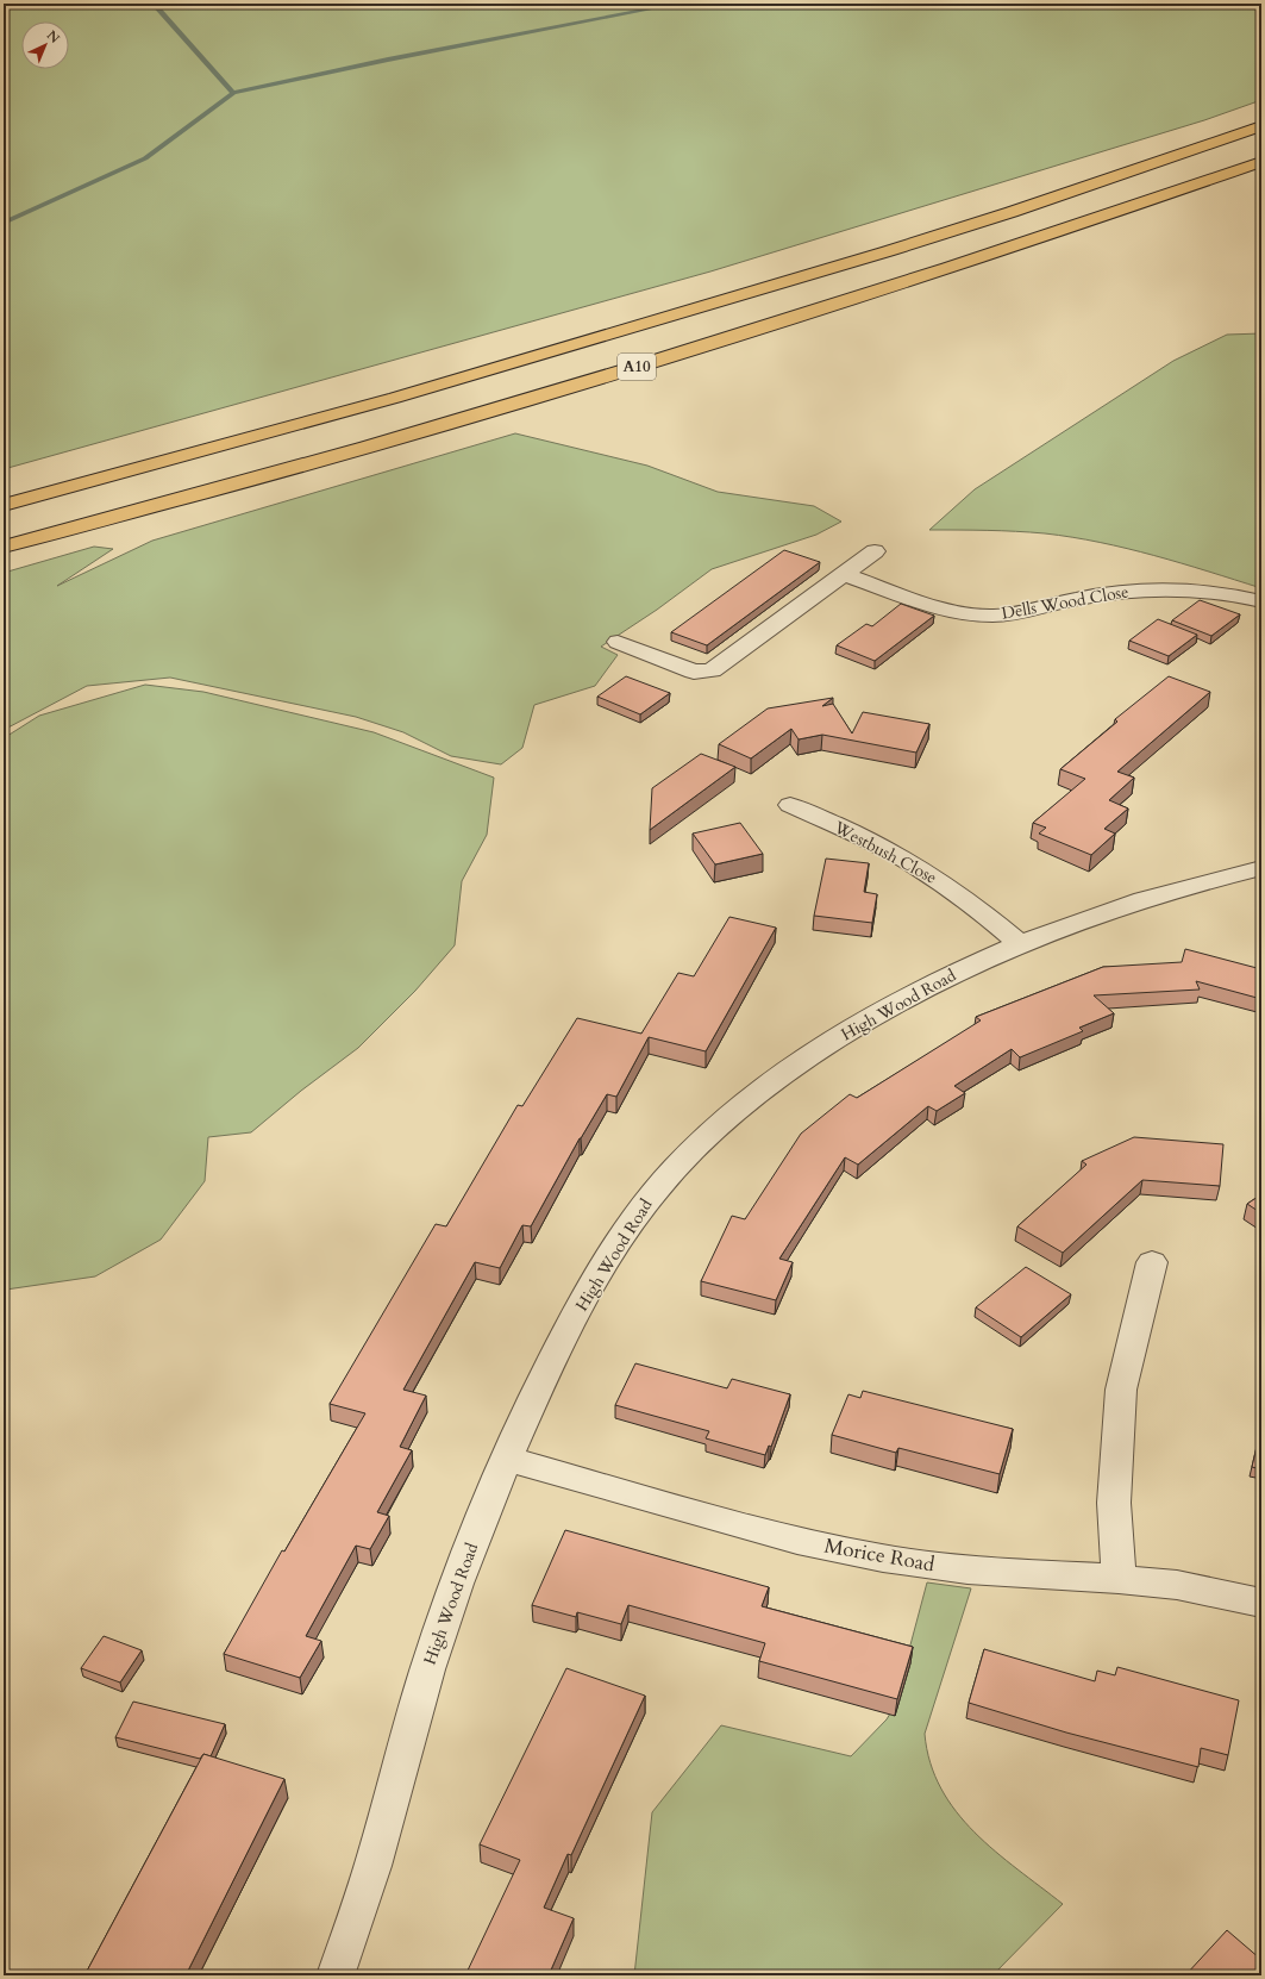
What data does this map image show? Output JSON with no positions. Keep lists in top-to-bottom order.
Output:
{
  "streets": {
    "highway": ["A10"],
    "street": [
      "Dells Wood Close",
      "Westbush Close",
      "High Wood Road",
      "Morice Road"
    ]
  },
  "crossings": [
    ["Westbush Close", "High Wood Road"],
    ["High Wood Road", "Morice Road"]
  ],
  "north": "top right"
}
